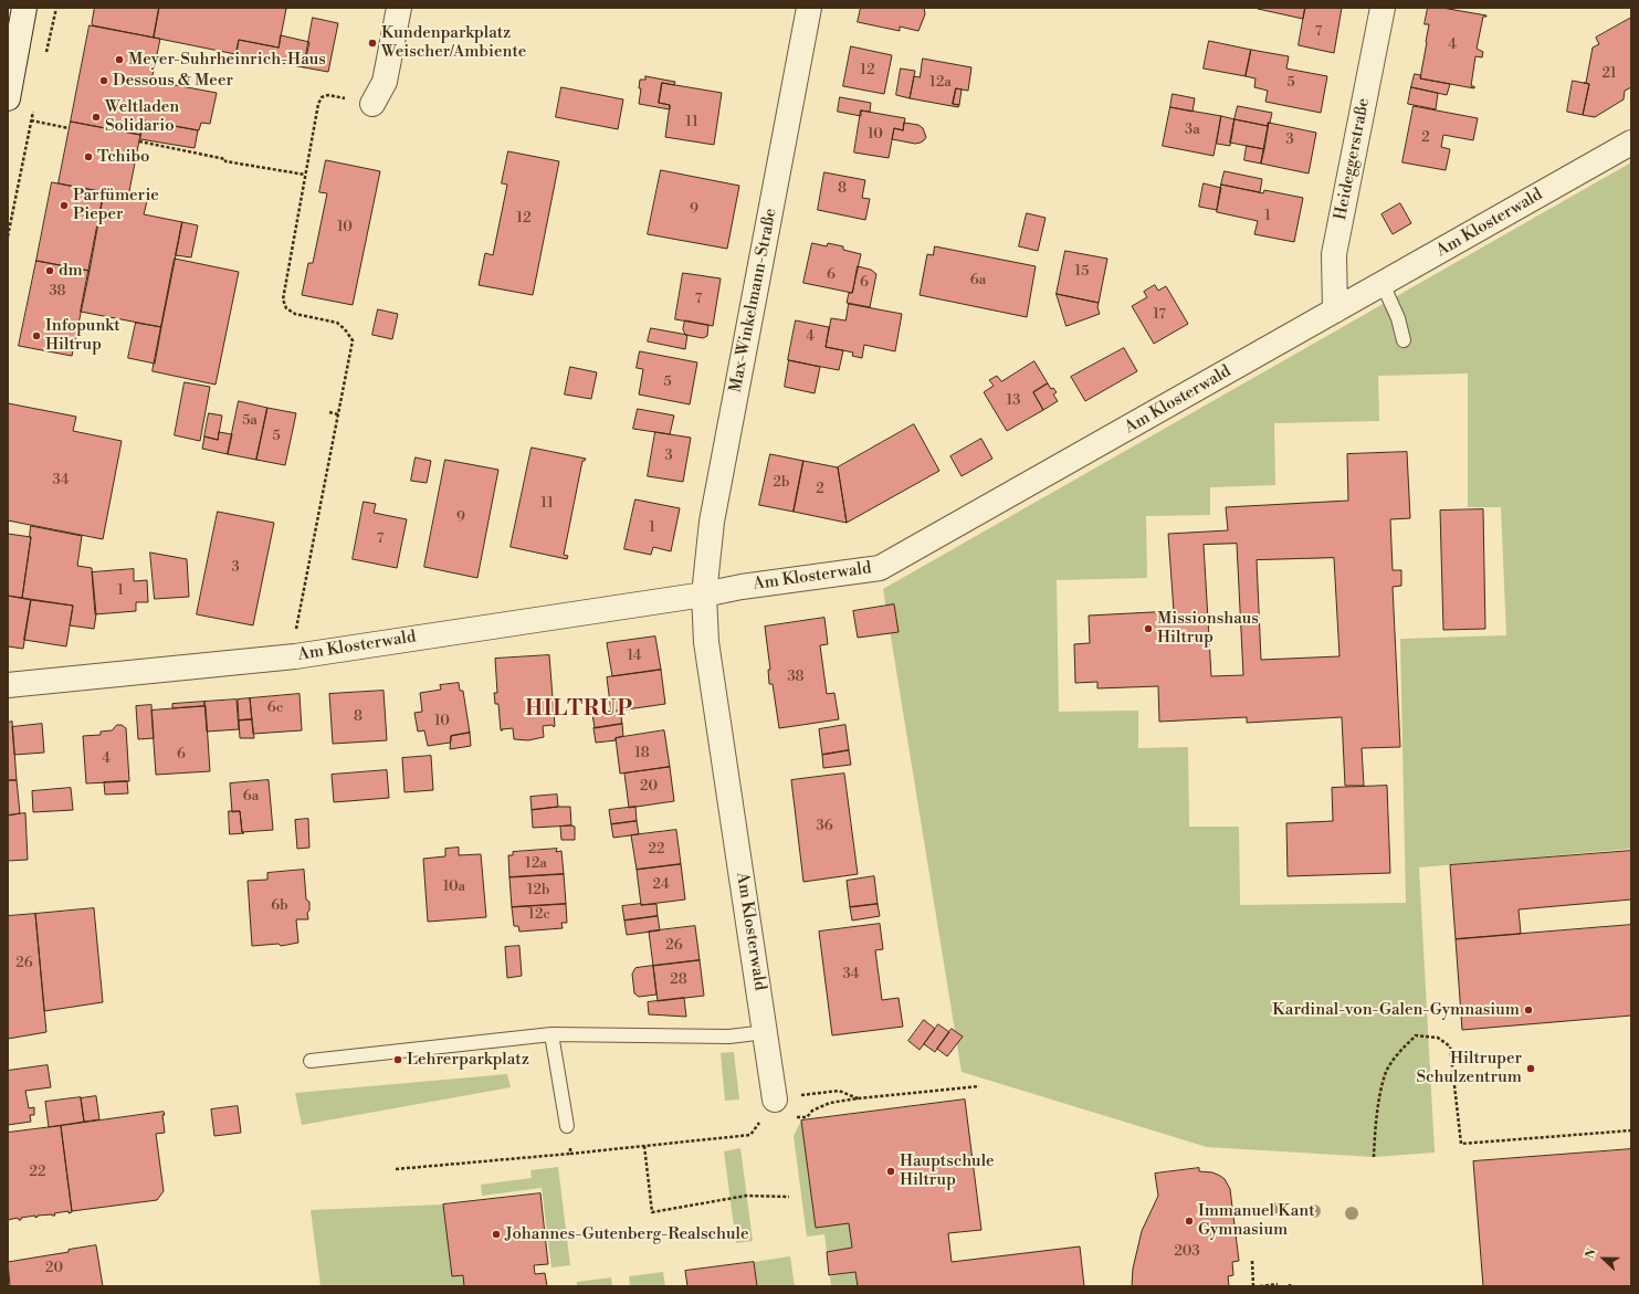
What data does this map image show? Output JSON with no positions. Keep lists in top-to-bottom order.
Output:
{
  "streets": {
    "street": ["Heideggerstraße", "Am Klosterwald", "Max-Winkelmann-Straße"]
  },
  "crossings": [
    ["Heideggerstraße", "Am Klosterwald"],
    ["Am Klosterwald", "Max-Winkelmann-Straße"]
  ],
  "districts": ["HILTRUP"],
  "places": [
    "Kundenparkplatz Weischer/Ambiente",
    "Meyer-Suhrheinrich-Haus",
    "Dessous & Meer",
    "Weltladen Solidario",
    "Tchibo",
    "Parfümerie Pieper",
    "dm",
    "Infopunkt Hiltrup",
    "Missionshaus Hiltrup",
    "Kardinal-von-Galen-Gymnasium",
    "Lehrerparkplatz",
    "Hiltruper Schulzentrum",
    "Hauptschule Hiltrup",
    "Immanuel Kant Gymnasium",
    "Johannes-Gutenberg-Realschule"
  ],
  "house_numbers": [
    "7",
    "4",
    "12",
    "21",
    "12a",
    "5",
    "11",
    "3a",
    "10",
    "2",
    "3",
    "8",
    "9",
    "1",
    "12",
    "10",
    "15",
    "6",
    "6a",
    "6",
    "38",
    "7",
    "17",
    "4",
    "5",
    "13",
    "5a",
    "5",
    "3",
    "34",
    "2b",
    "2",
    "11",
    "9",
    "1",
    "7",
    "3",
    "1",
    "14",
    "38",
    "6c",
    "8",
    "10",
    "18",
    "6",
    "4",
    "20",
    "6a",
    "36",
    "22",
    "12a",
    "24",
    "10a",
    "12b",
    "6b",
    "12c",
    "26",
    "26",
    "34",
    "28",
    "22",
    "203",
    "20"
  ],
  "north": "left"
}
